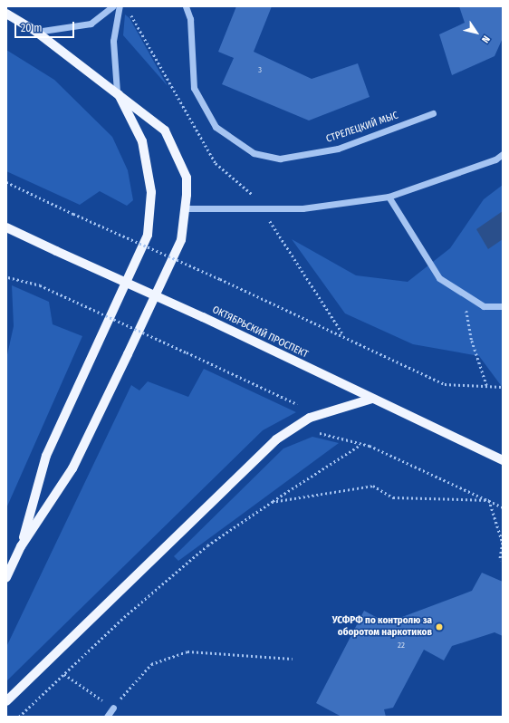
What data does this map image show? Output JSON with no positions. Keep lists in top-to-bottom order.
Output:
{
  "streets": {
    "main road": ["ОКТЯБРЬСКИЙ ПРОСПЕКТ"],
    "street": ["СТРЕЛЕЦКИЙ МЫС"]
  },
  "places": ["УСФРФ по контролю за оборотом наркотиков"],
  "house_numbers": ["3", "22"],
  "scale_bar": "20 m",
  "north": "bottom right"
}
